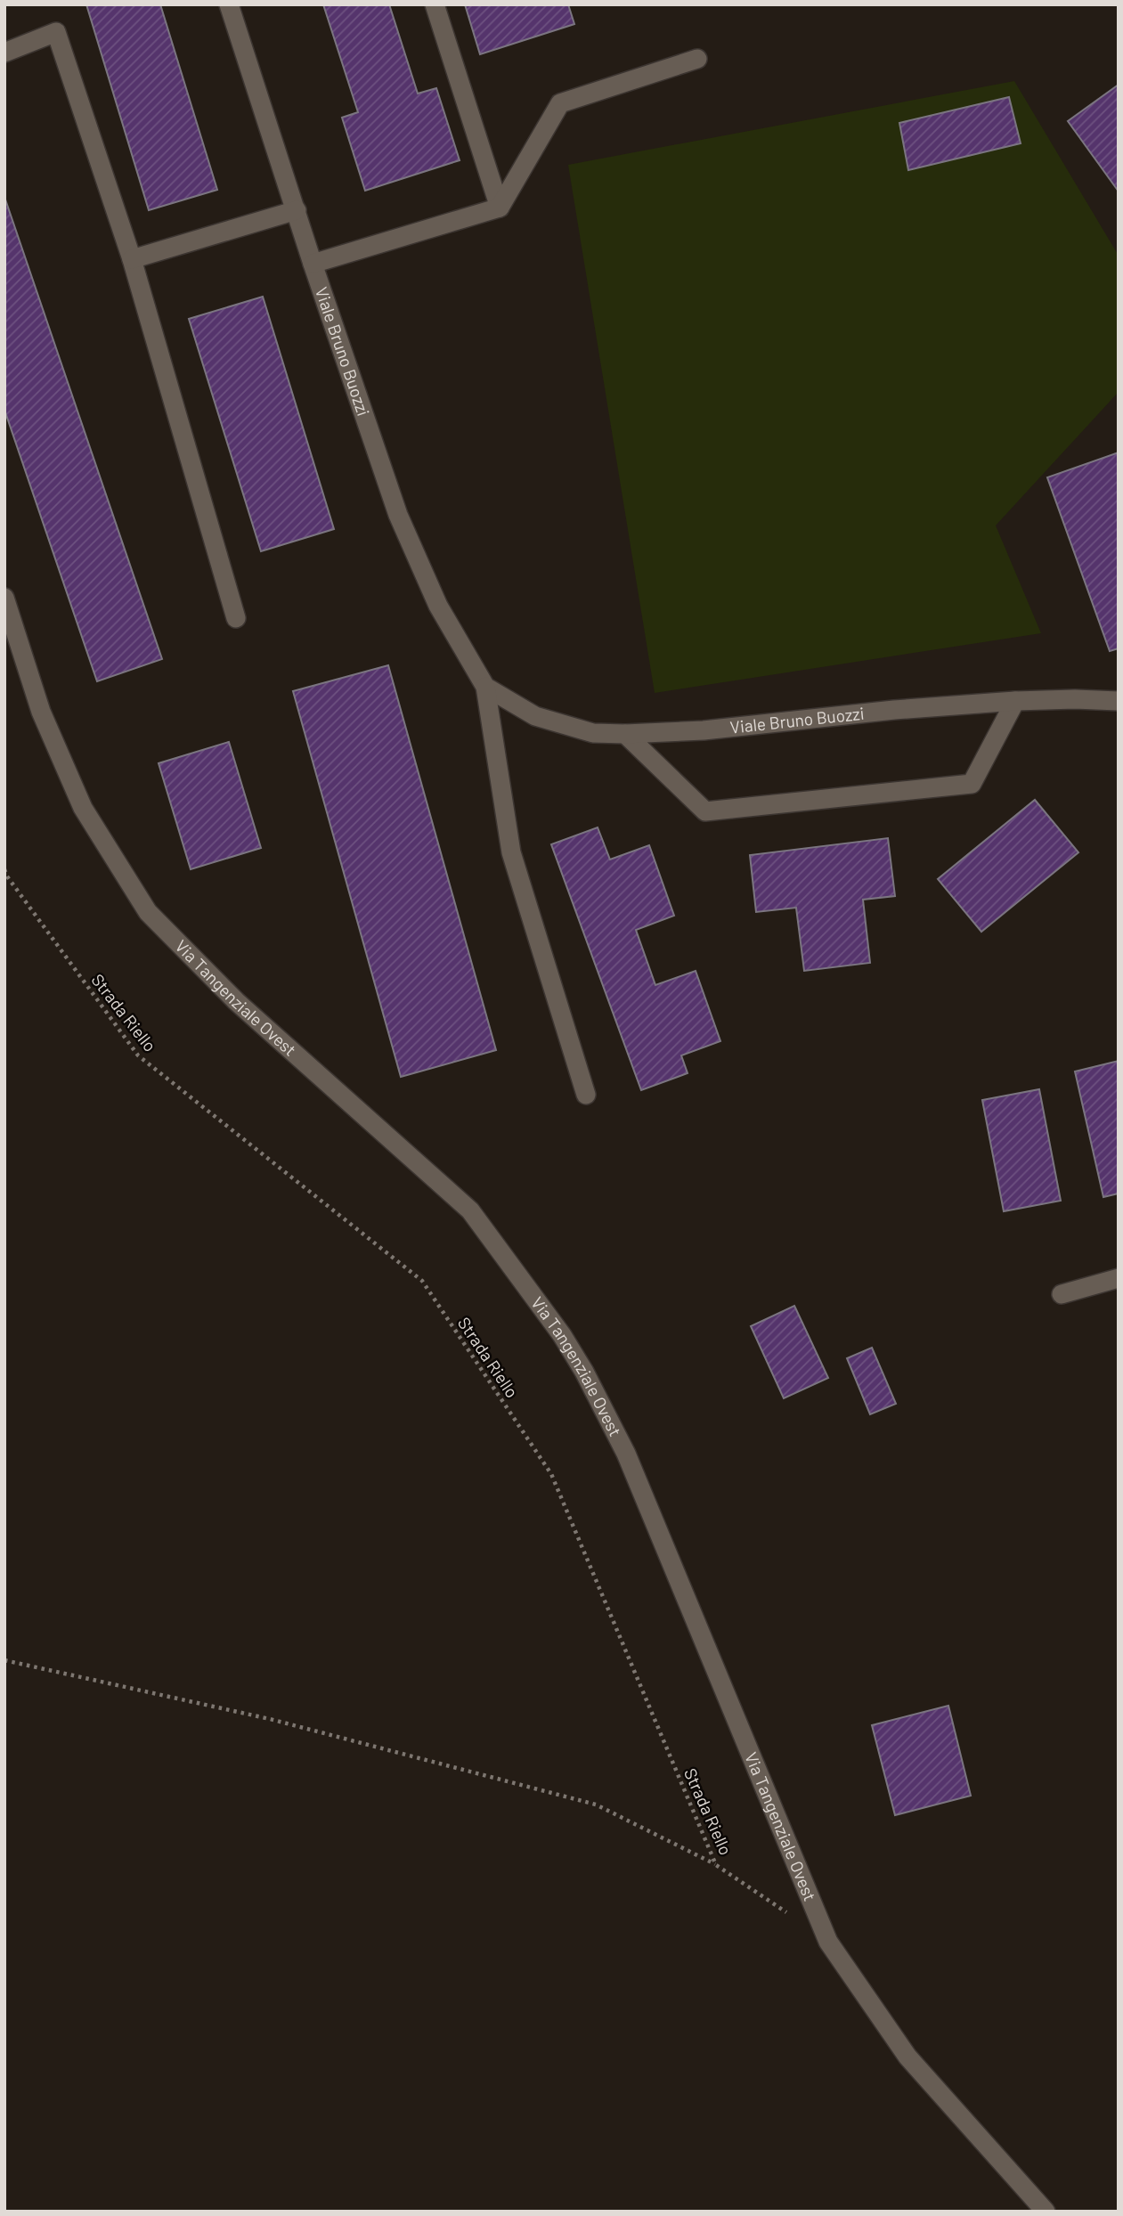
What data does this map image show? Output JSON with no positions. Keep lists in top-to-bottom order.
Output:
{
  "streets": {
    "street": ["Viale Bruno Buozzi", "Via Tangenziale Ovest"],
    "path": ["Strada Riello"]
  }
}
